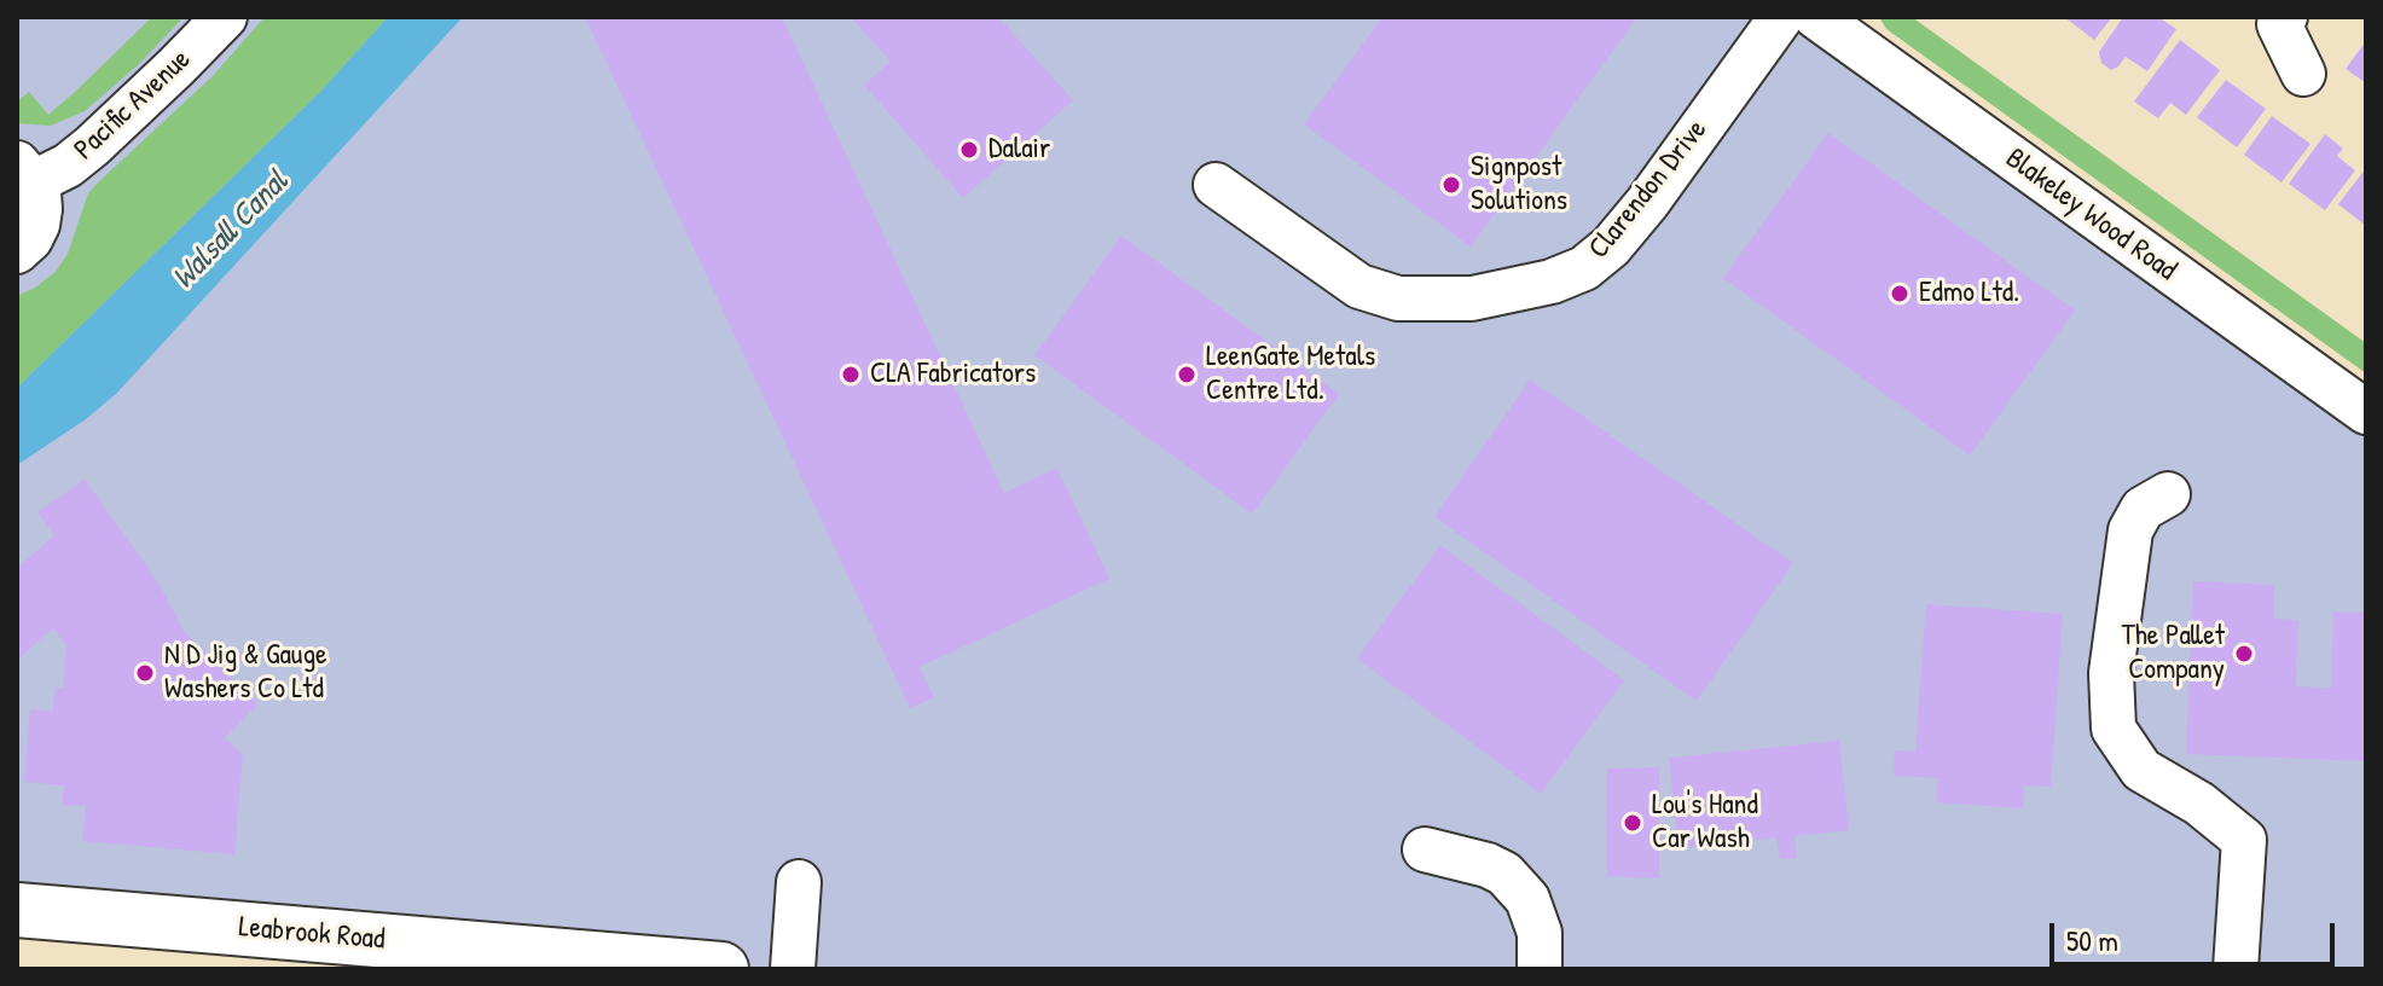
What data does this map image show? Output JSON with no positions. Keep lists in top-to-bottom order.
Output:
{
  "streets": {
    "main road": ["Leabrook Road"],
    "street": ["Pacific Avenue", "Clarendon Drive", "Blakeley Wood Road"]
  },
  "water": ["Walsall Canal"],
  "places": [
    "Dalair",
    "Signpost Solutions",
    "Edmo Ltd.",
    "CLA Fabricators",
    "LeenGate Metals Centre Ltd.",
    "The Pallet Company",
    "N D Jig & Gauge Washers Co Ltd",
    "Lou's Hand Car Wash"
  ],
  "scale_bar": "50 m"
}
